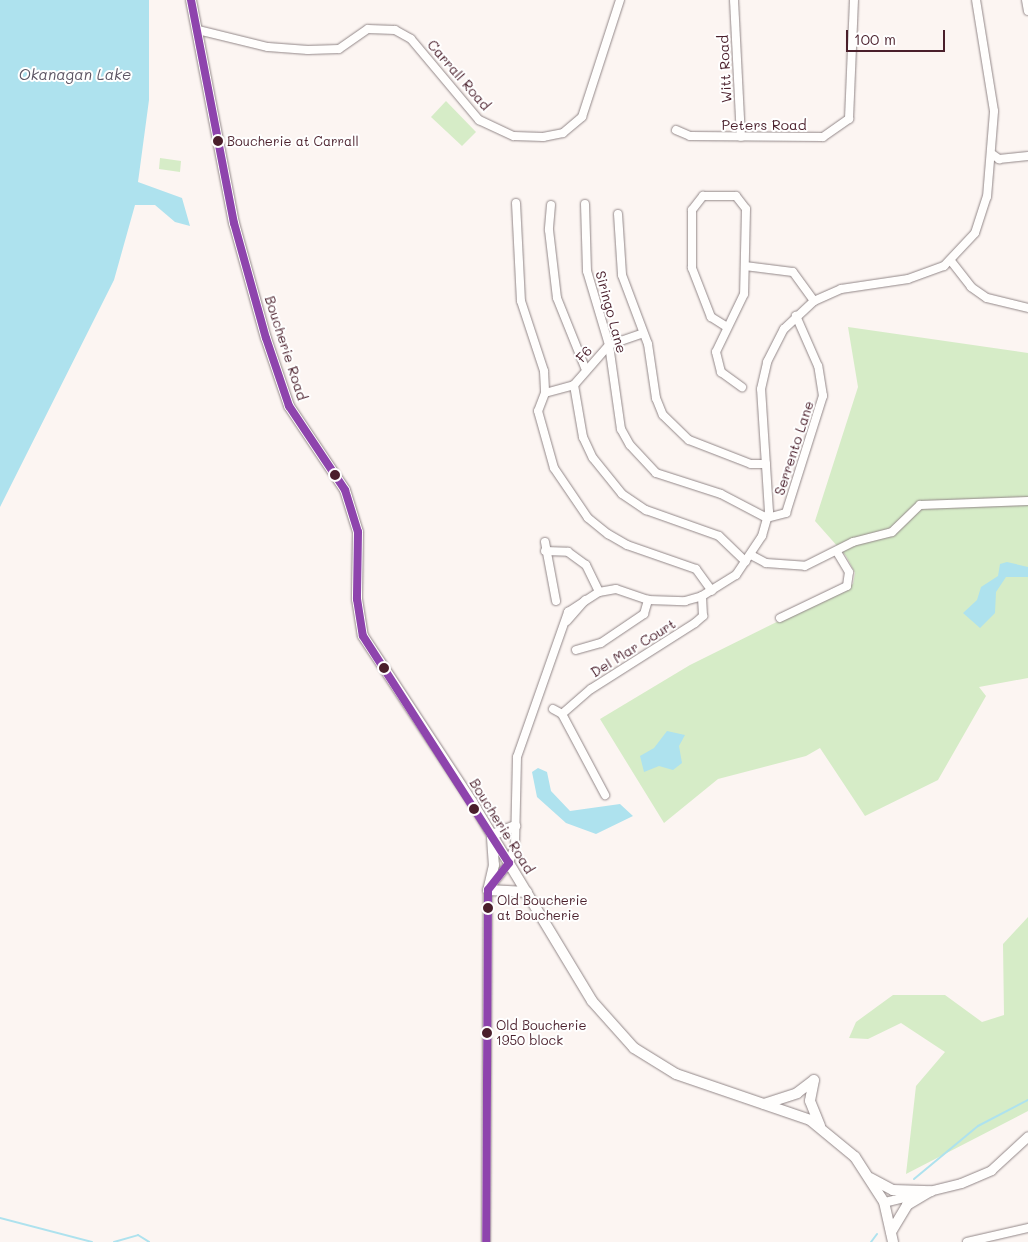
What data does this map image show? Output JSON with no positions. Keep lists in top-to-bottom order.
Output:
{
  "streets": {
    "main road": ["Boucherie Road"],
    "street": [
      "Witt Road",
      "Carrall Road",
      "Peters Road",
      "Siringo Lane",
      "F6",
      "Serrento Lane",
      "Del Mar Court"
    ]
  },
  "crossings": [
    ["Witt Road", "Peters Road"],
    ["Carrall Road", "Boucherie Road"],
    ["Siringo Lane", "F6"],
    ["Siringo Lane", "Serrento Lane"]
  ],
  "water": ["Okanagan Lake"],
  "places": ["Boucherie at Carrall", "Old Boucherie at Boucherie", "Old Boucherie 1950 block"],
  "scale_bar": "100 m"
}
